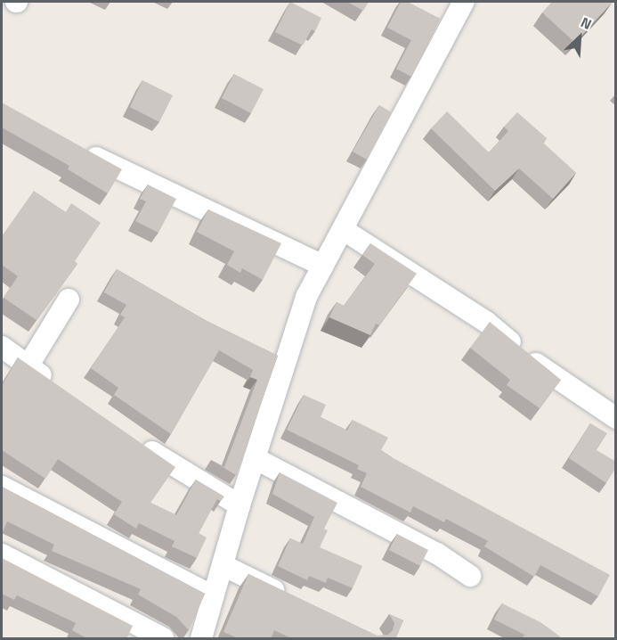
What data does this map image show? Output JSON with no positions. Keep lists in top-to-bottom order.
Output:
{
  "north": "top right"
}
